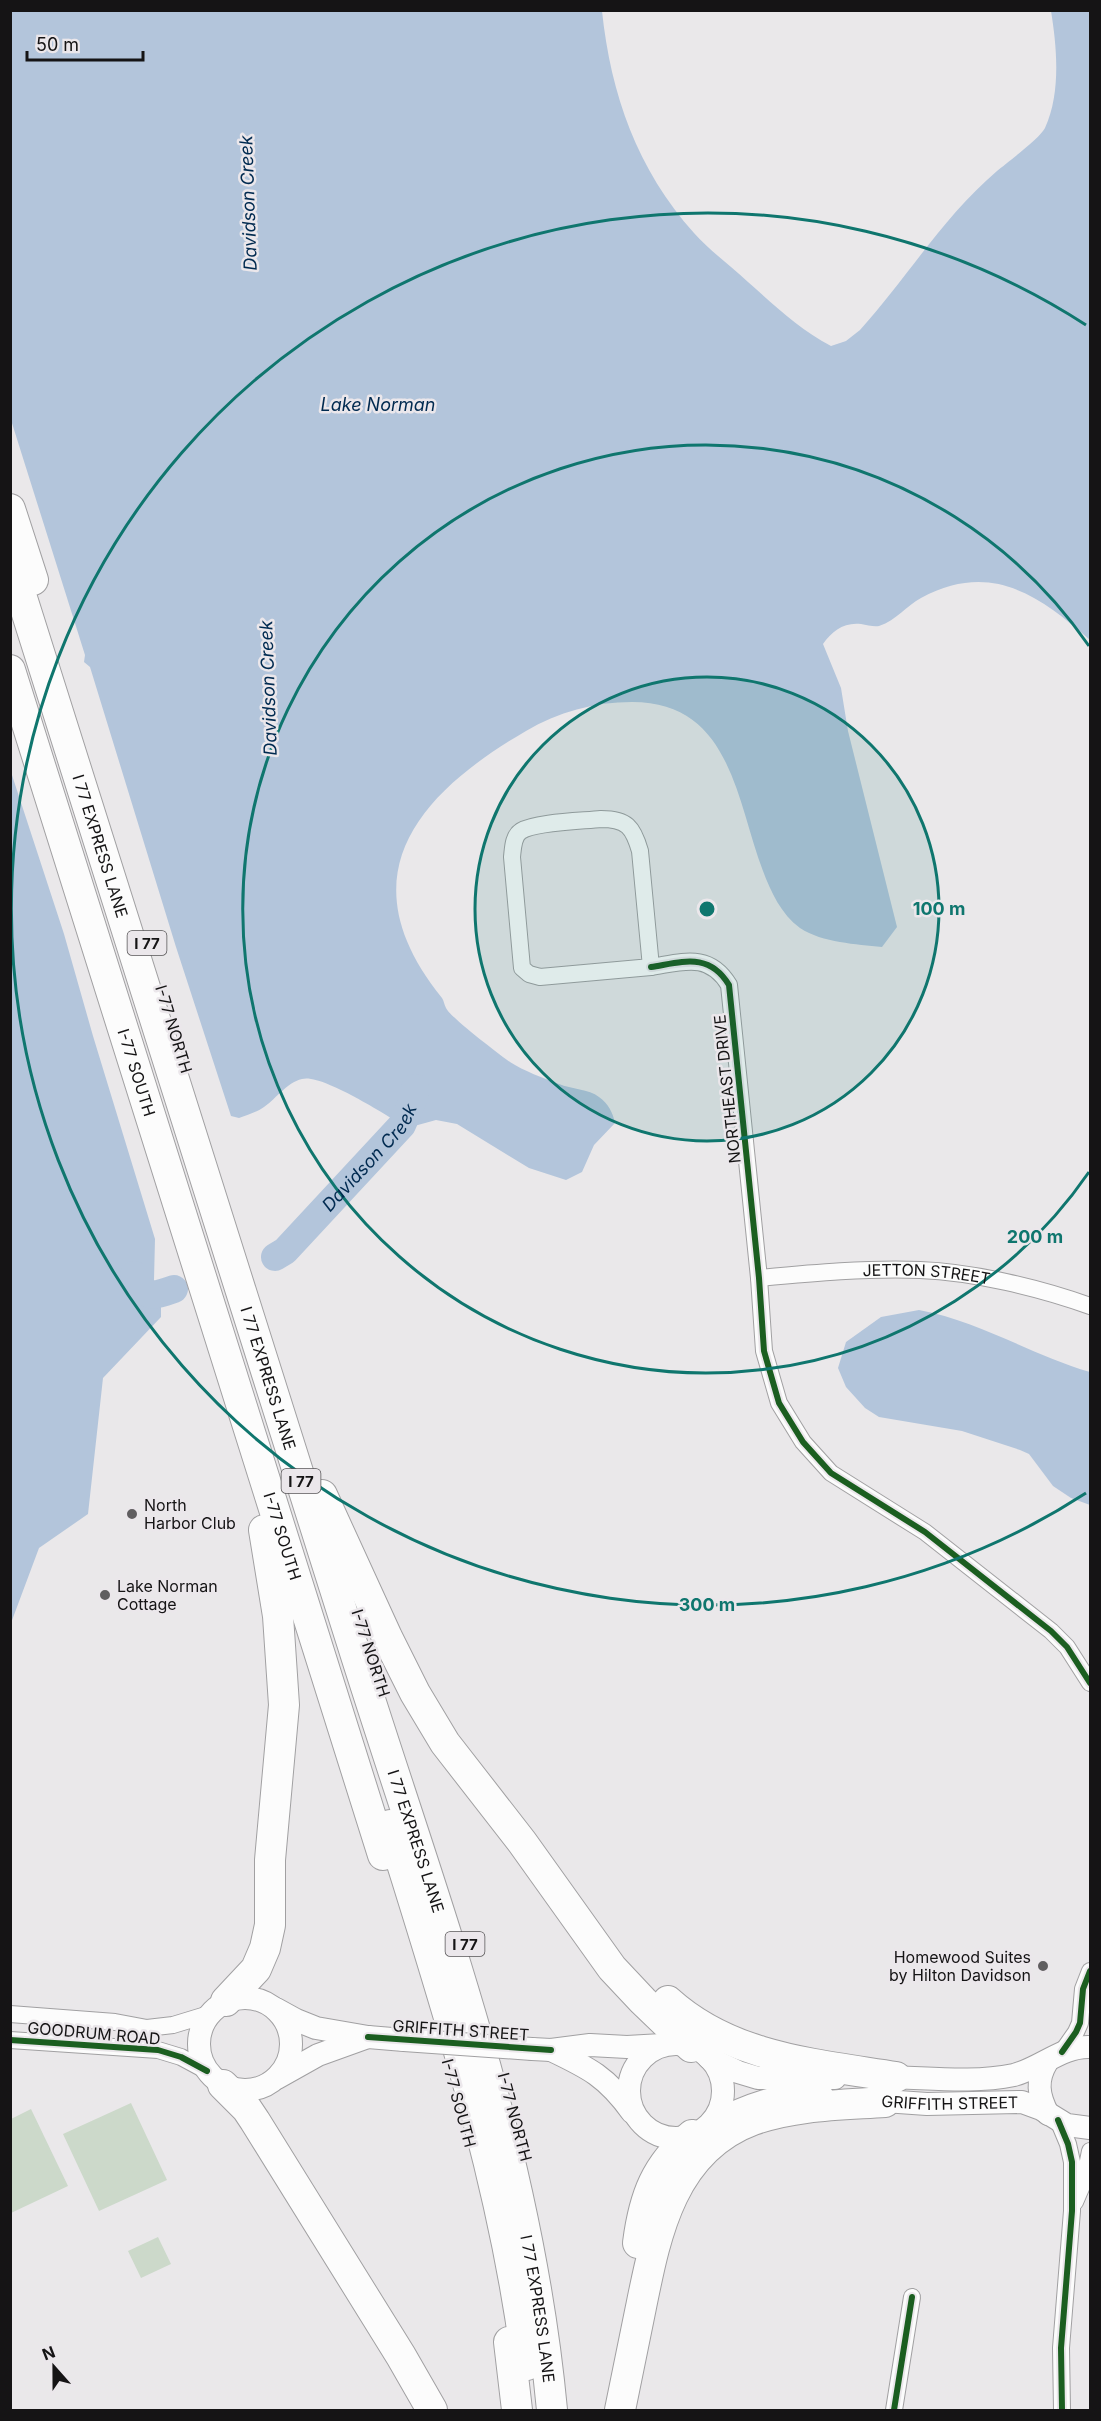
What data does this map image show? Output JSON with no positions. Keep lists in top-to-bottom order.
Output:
{
  "streets": {
    "highway": [
      "I 77 EXPRESS LANE",
      "I 77",
      "I-77 NORTH",
      "I-77 SOUTH"
    ],
    "main road": ["GRIFFITH STREET"],
    "street": ["NORTHEAST DRIVE", "JETTON STREET", "GOODRUM ROAD"]
  },
  "crossings": [
    ["NORTHEAST DRIVE", "JETTON STREET"],
    ["GRIFFITH STREET", "GOODRUM ROAD"]
  ],
  "water": ["Davidson Creek", "Lake Norman"],
  "places": ["North Harbor Club", "Lake Norman Cottage", "Homewood Suites by Hilton Davidson"],
  "scale_bar": "50 m",
  "north": "top",
  "rings": ["100 m", "200 m", "300 m"]
}
